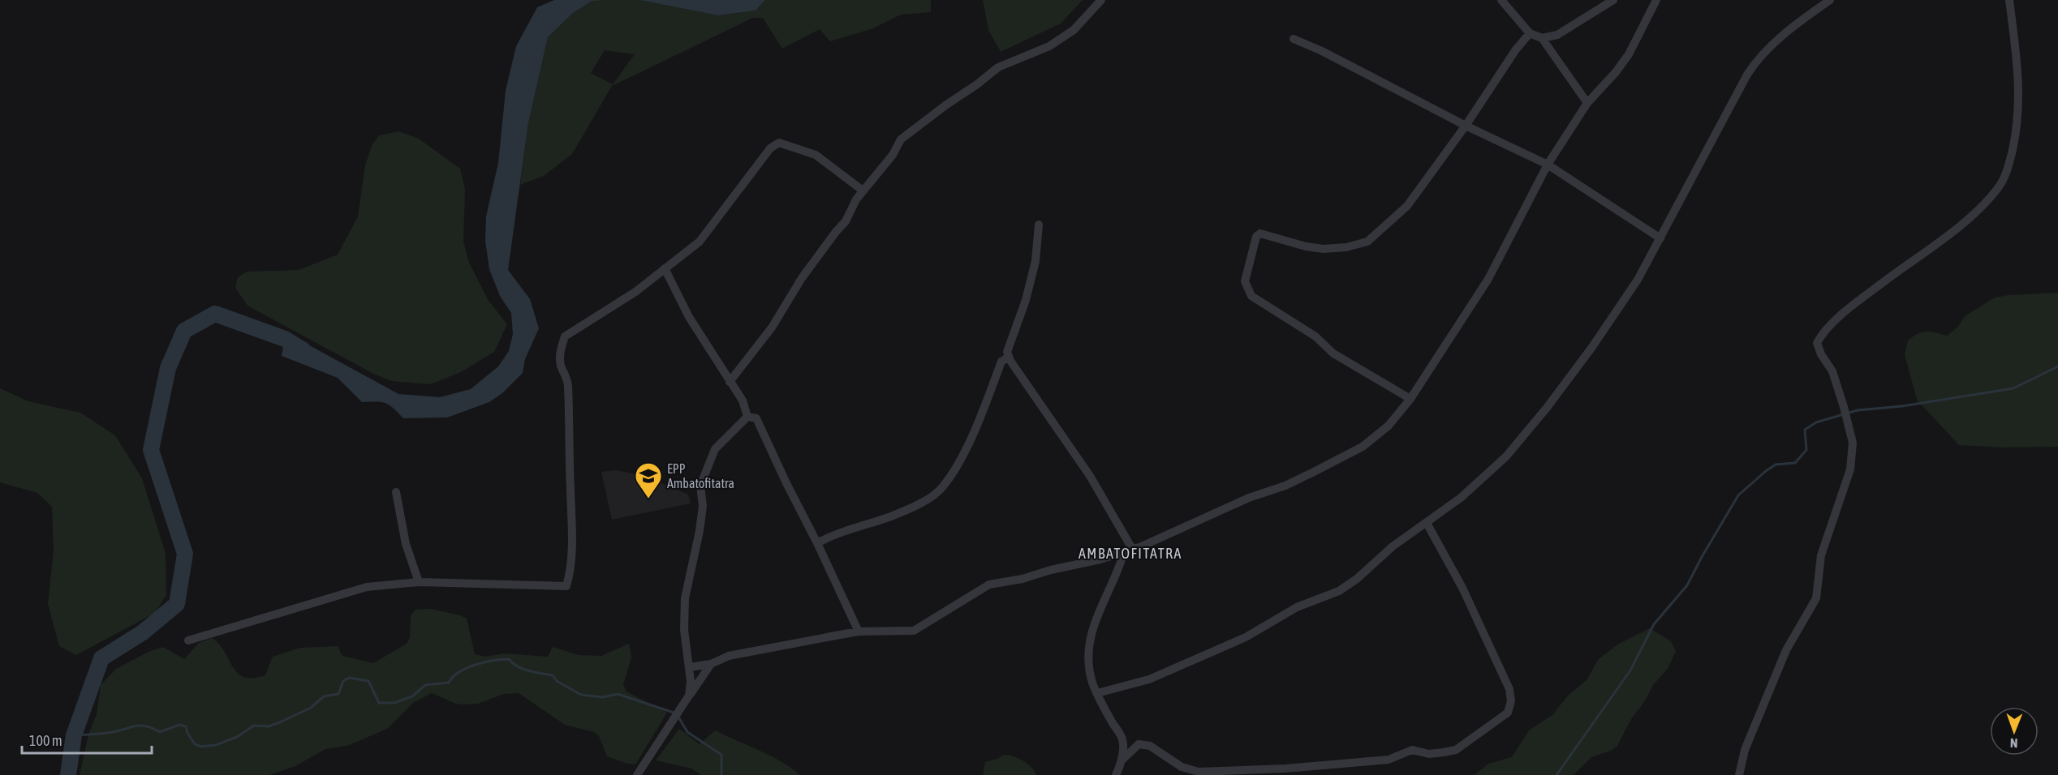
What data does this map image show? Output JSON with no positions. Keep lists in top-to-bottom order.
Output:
{
  "districts": ["AMBATOFITATRA"],
  "places": {
    "school or university": ["EPP Ambatofitatra"]
  },
  "scale_bar": "100 m",
  "north": "bottom"
}
